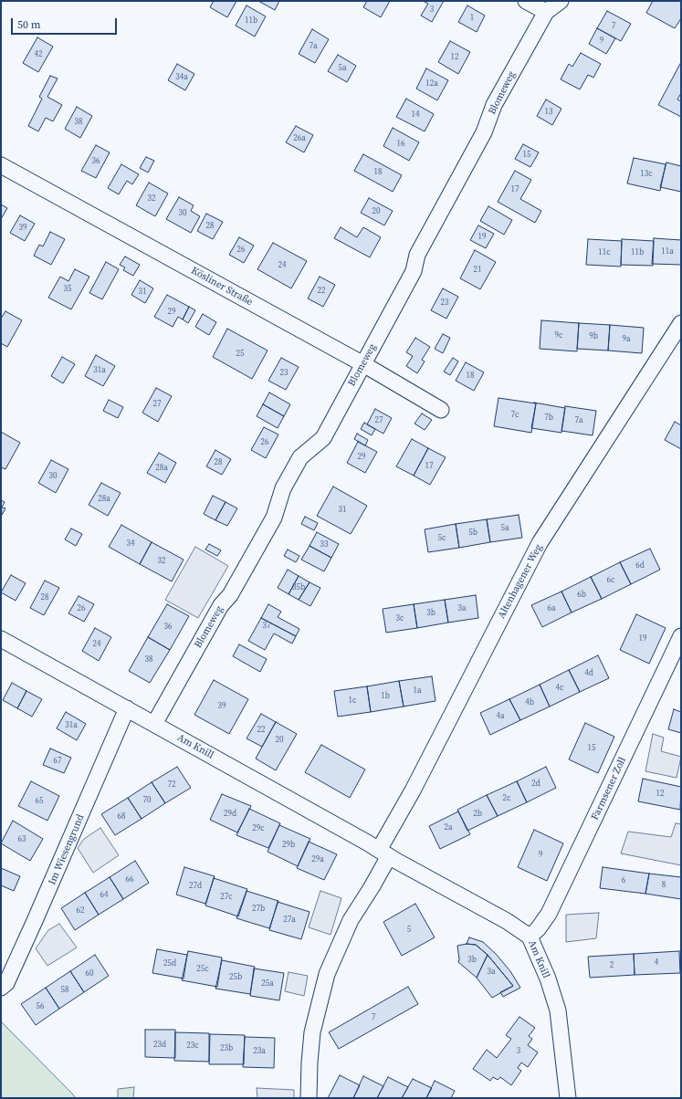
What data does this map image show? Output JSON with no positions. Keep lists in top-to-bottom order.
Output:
{
  "streets": {
    "street": [
      "Blomeweg",
      "Kösliner Straße",
      "Altenhagener Weg",
      "Am Knill",
      "Farmsener Zoll",
      "Im Wiesengrund"
    ]
  },
  "crossings": [
    ["Blomeweg", "Kösliner Straße"],
    ["Blomeweg", "Am Knill"],
    ["Altenhagener Weg", "Am Knill"],
    ["Am Knill", "Farmsener Zoll"],
    ["Am Knill", "Im Wiesengrund"]
  ],
  "house_numbers": [
    "3",
    "1",
    "11b",
    "7",
    "9",
    "7a",
    "42",
    "12",
    "5a",
    "34a",
    "12a",
    "13",
    "14",
    "38",
    "26a",
    "16",
    "15",
    "36",
    "18",
    "13c",
    "17",
    "32",
    "20",
    "30",
    "28",
    "39",
    "19",
    "26",
    "11a",
    "11c",
    "11b",
    "24",
    "21",
    "35",
    "22",
    "31",
    "23",
    "29",
    "9c",
    "9b",
    "9a",
    "25",
    "31a",
    "23",
    "18",
    "27",
    "7c",
    "7b",
    "27",
    "7a",
    "26",
    "29",
    "28",
    "17",
    "28a",
    "30",
    "28a",
    "31",
    "5a",
    "5b",
    "5c",
    "34",
    "33",
    "32",
    "6d",
    "6c",
    "35b",
    "6b",
    "28",
    "26",
    "3a",
    "6a",
    "3b",
    "3c",
    "37",
    "36",
    "19",
    "24",
    "38",
    "4d",
    "4c",
    "1a",
    "1b",
    "1c",
    "4b",
    "39",
    "4a",
    "31a",
    "22",
    "20",
    "15",
    "67",
    "2d",
    "72",
    "12",
    "2c",
    "70",
    "65",
    "29d",
    "2b",
    "68",
    "2a",
    "29c",
    "63",
    "29b",
    "9",
    "29a",
    "66",
    "6",
    "8",
    "27d",
    "64",
    "27c",
    "27b",
    "62",
    "27a",
    "5",
    "3b",
    "4",
    "25d",
    "2",
    "25c",
    "3a",
    "60",
    "25b",
    "25a",
    "58",
    "56",
    "7",
    "23d",
    "23c",
    "23b",
    "23a",
    "3"
  ],
  "scale_bar": "50 m"
}
